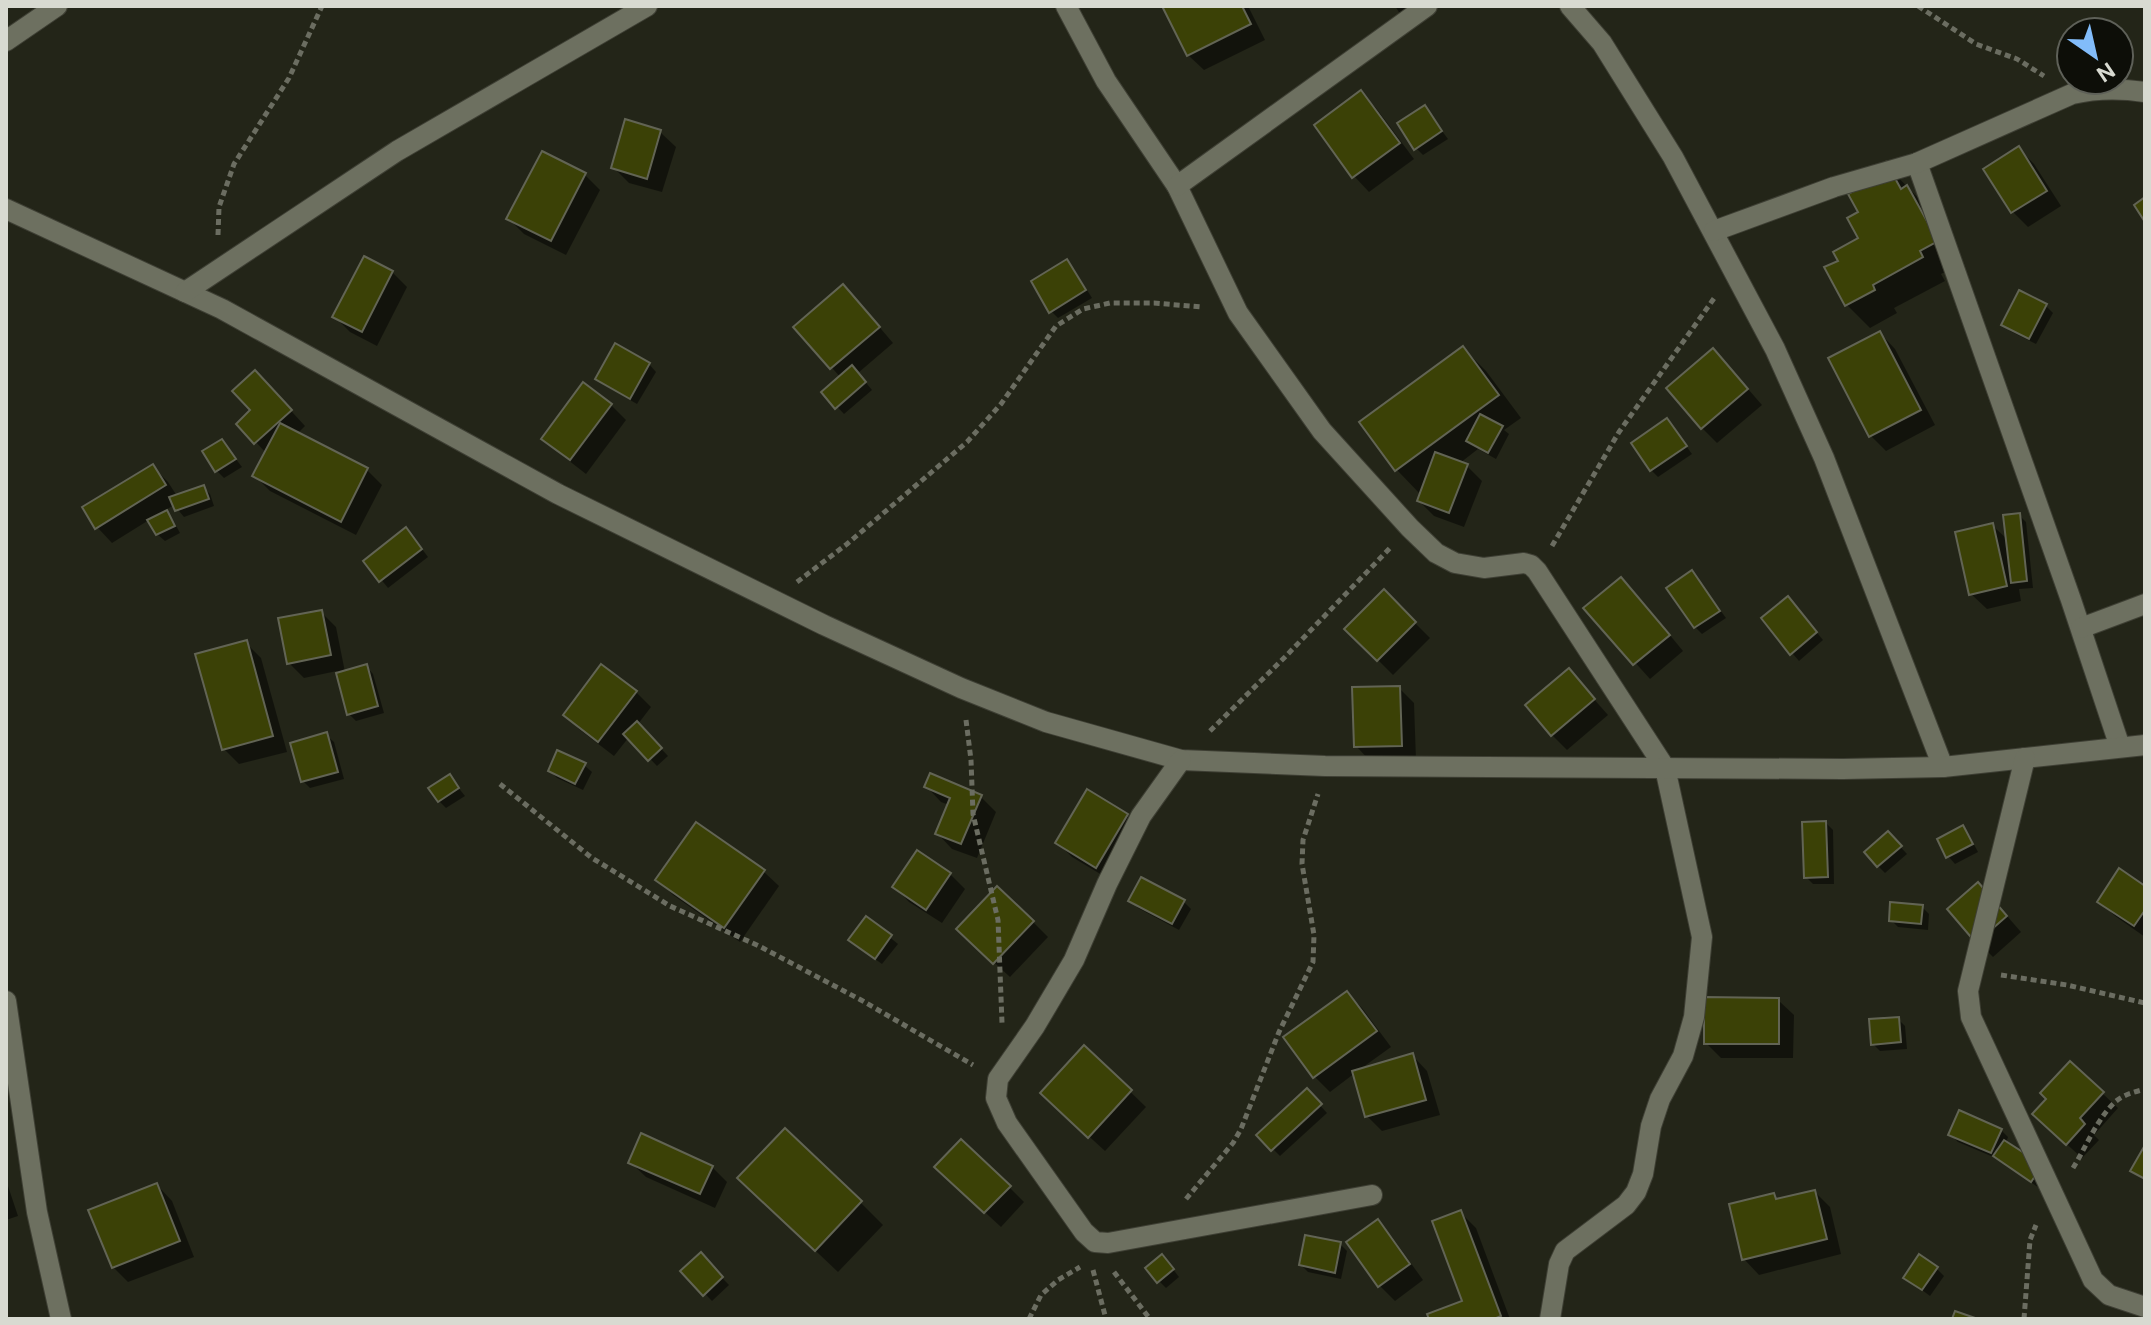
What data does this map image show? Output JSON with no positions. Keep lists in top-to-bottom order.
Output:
{
  "north": "bottom right"
}
